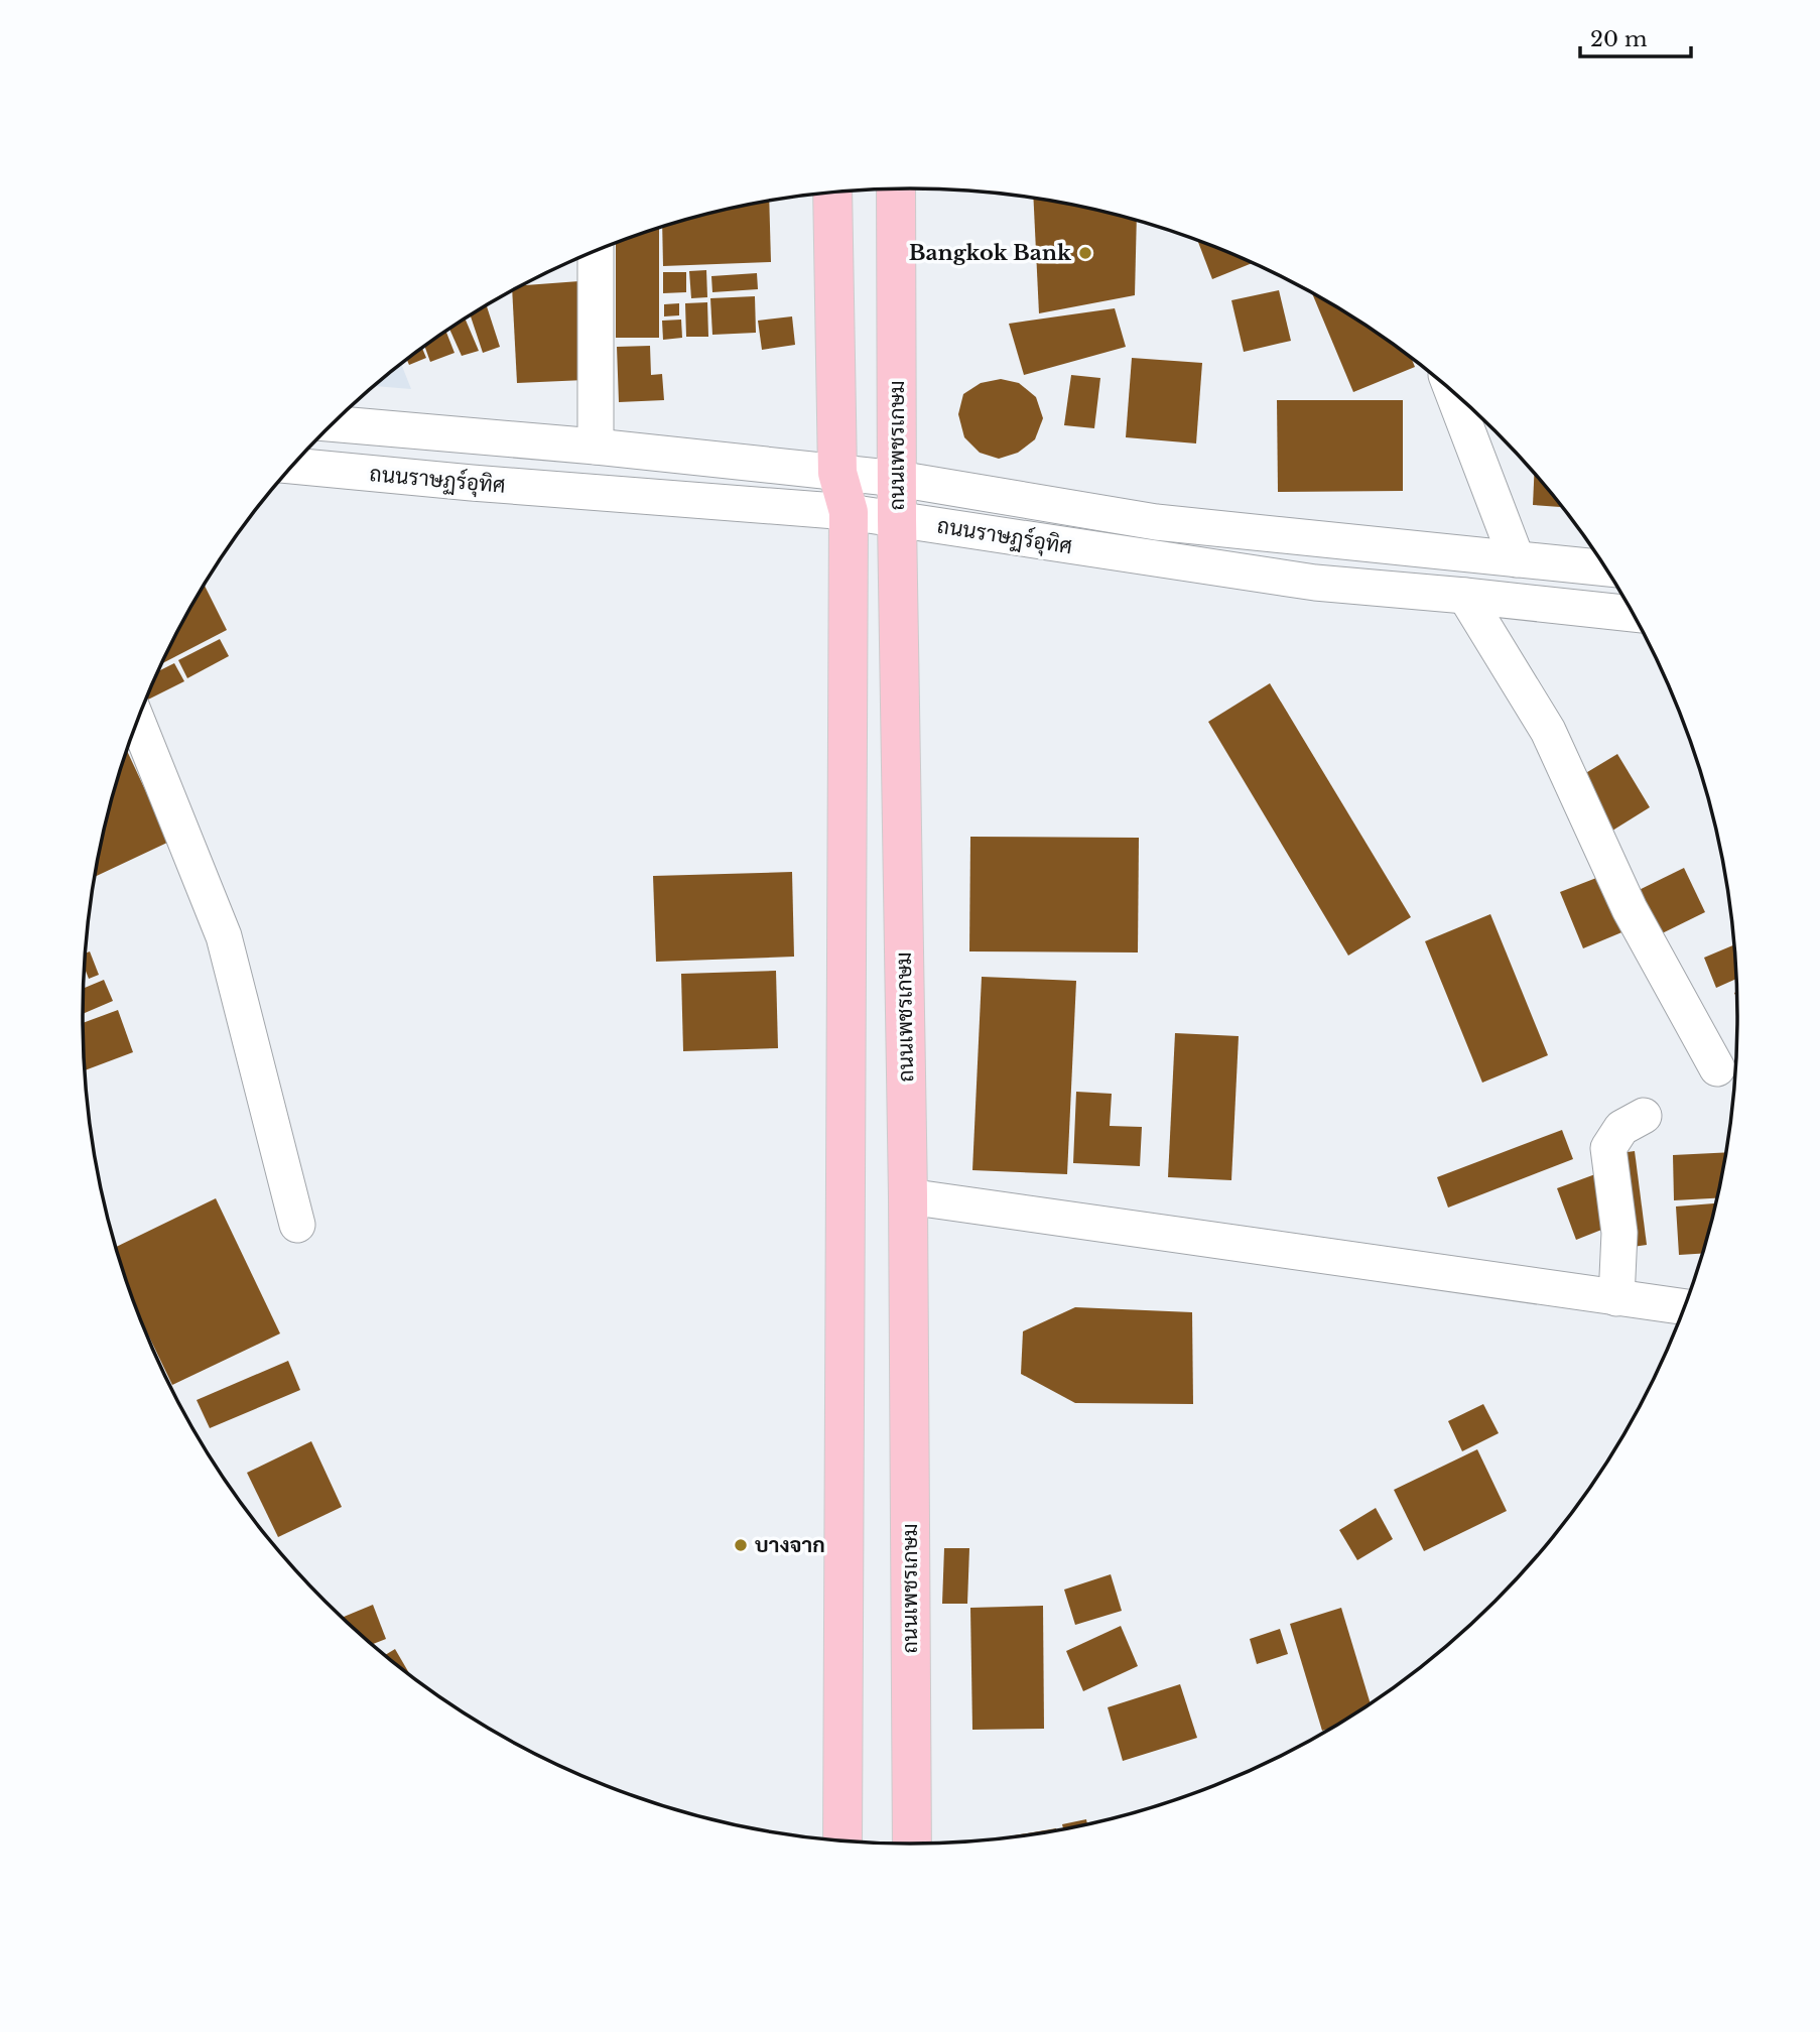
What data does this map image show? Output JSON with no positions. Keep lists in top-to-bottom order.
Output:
{
  "streets": {
    "main road": ["ถนนเพชรเกษม"],
    "street": ["ถนนราษฏร์อุทิศ"]
  },
  "crossings": [
    ["ถนนเพชรเกษม", "ถนนราษฏร์อุทิศ"]
  ],
  "places": ["Bangkok Bank", "บางจาก"],
  "scale_bar": "20 m"
}
